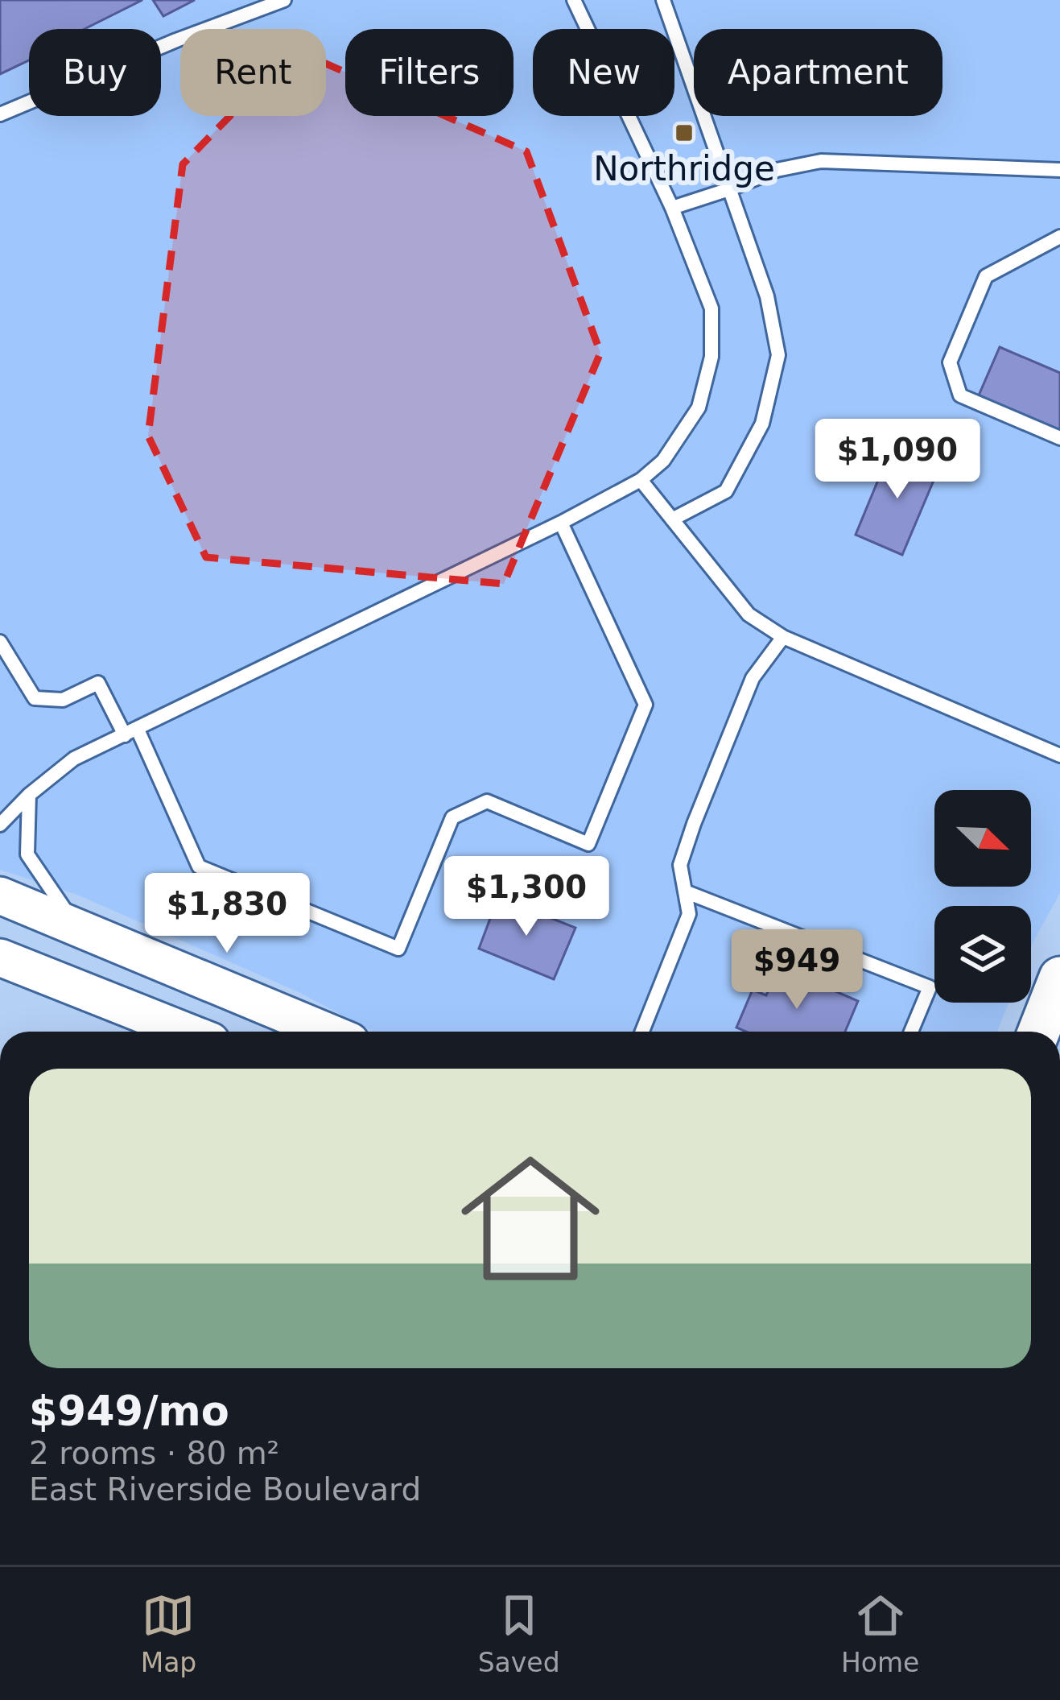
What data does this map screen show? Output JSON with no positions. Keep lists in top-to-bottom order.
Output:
{
  "places": {
    "transit": ["Northridge"]
  },
  "north": "bottom right",
  "page": {
    "chip": [
      "Buy",
      "Rent",
      "Filters",
      "New",
      "Apartment"
    ],
    "price": [
      "$1,090",
      "$1,300",
      "$1,830",
      "$949"
    ],
    "list": [
      {
        "name": "$949/mo",
        "note": "2 rooms · 80 m² · East Riverside Boulevard"
      }
    ],
    "tabs": ["Map", "Saved", "Home"]
  }
}
